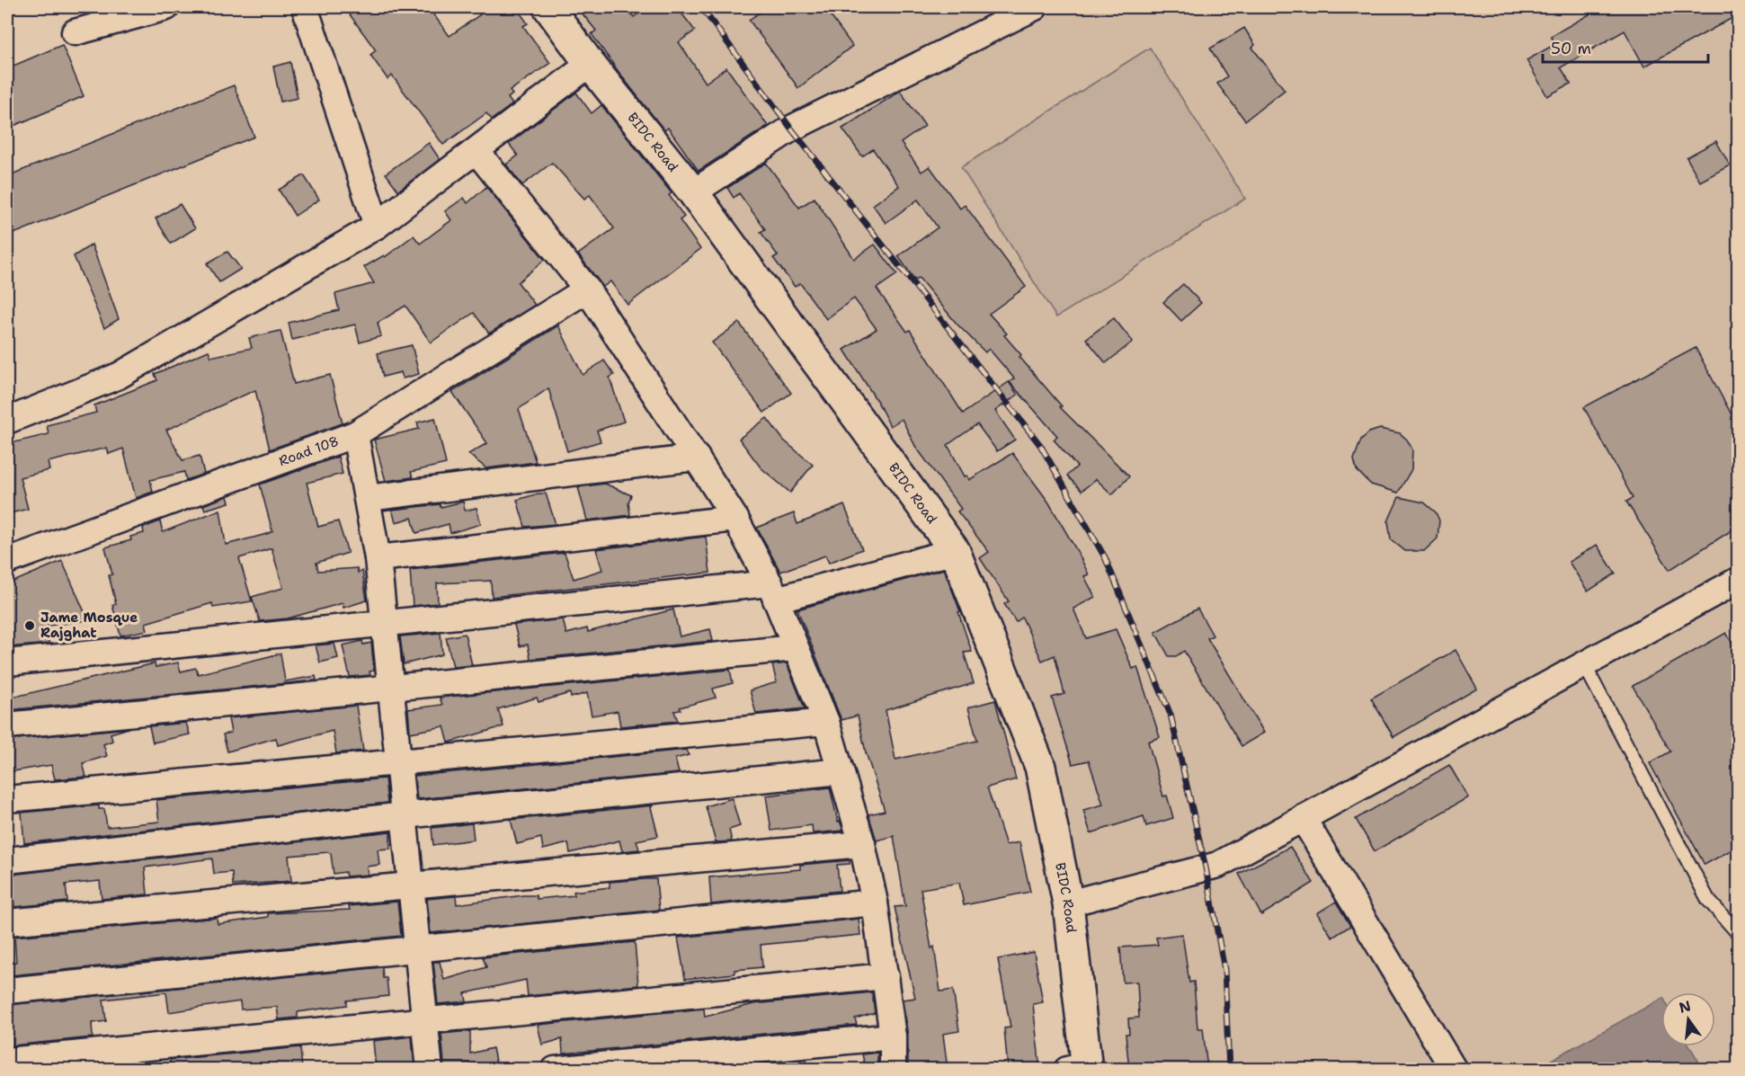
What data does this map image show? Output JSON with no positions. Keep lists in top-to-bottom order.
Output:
{
  "streets": {
    "main road": ["BIDC Road"],
    "street": ["Road 108"]
  },
  "places": ["Jame Mosque Rajghat"],
  "scale_bar": "50 m",
  "north": "top"
}
